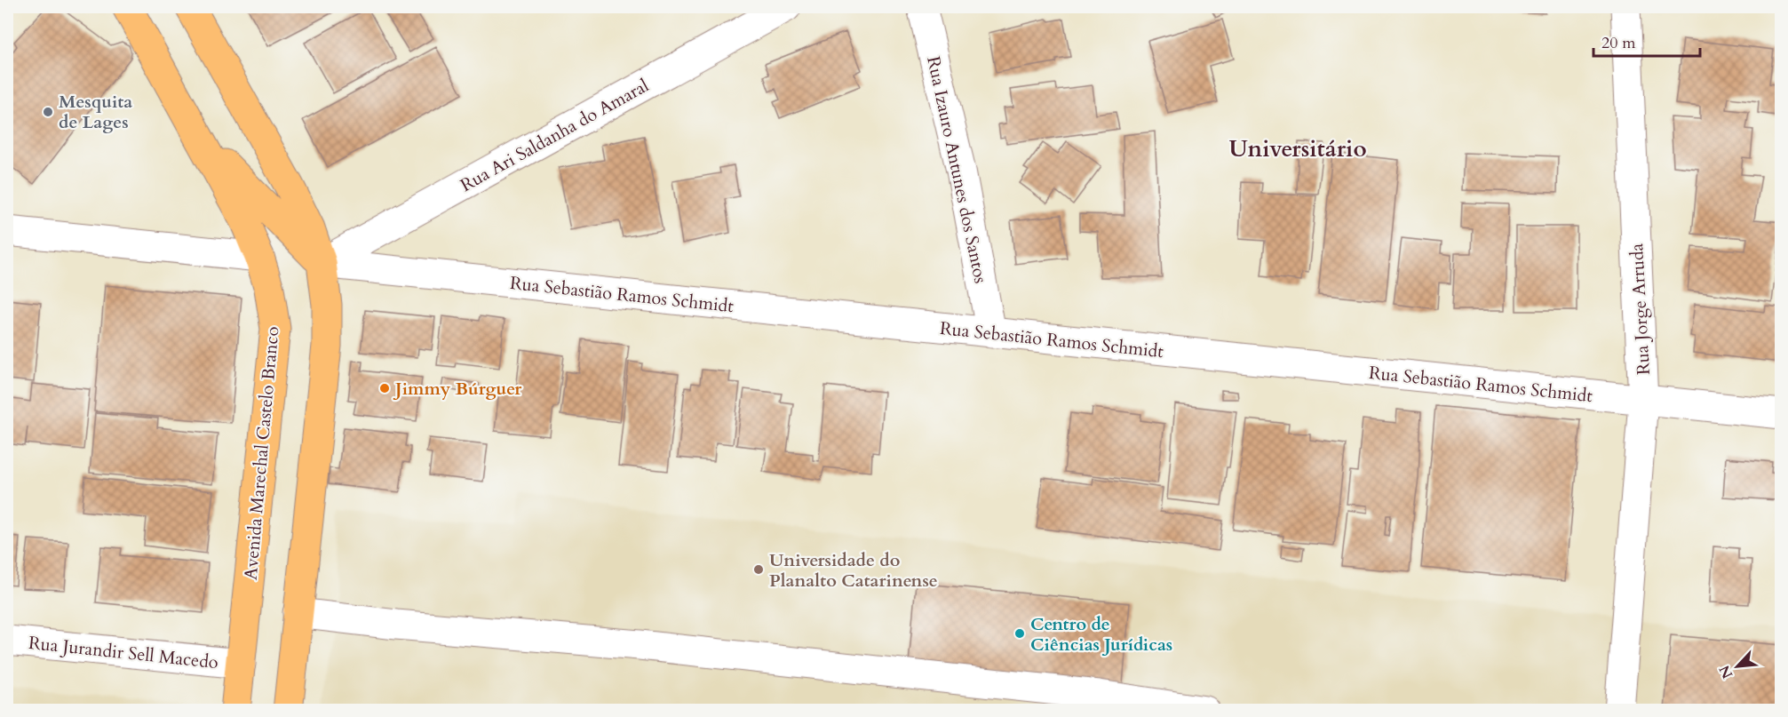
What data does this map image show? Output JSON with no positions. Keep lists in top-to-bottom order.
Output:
{
  "streets": {
    "main road": ["Avenida Marechal Castelo Branco"],
    "street": [
      "Rua Ari Saldanha do Amaral",
      "Rua Izauro Antunes dos Santos",
      "Rua Sebastião Ramos Schmidt",
      "Rua Jorge Arruda",
      "Rua Jurandir Sell Macedo"
    ]
  },
  "crossings": [
    ["Rua Ari Saldanha do Amaral", "Rua Sebastião Ramos Schmidt"],
    ["Rua Izauro Antunes dos Santos", "Rua Sebastião Ramos Schmidt"],
    ["Rua Sebastião Ramos Schmidt", "Rua Jorge Arruda"],
    ["Avenida Marechal Castelo Branco", "Rua Jurandir Sell Macedo"]
  ],
  "districts": ["Universitário"],
  "places": [
    "Mesquita de Lages",
    "Jimmy Búrguer",
    "Universidade do Planalto Catarinense",
    "Centro de Ciências Jurídicas"
  ],
  "scale_bar": "20 m",
  "north": "bottom left"
}
